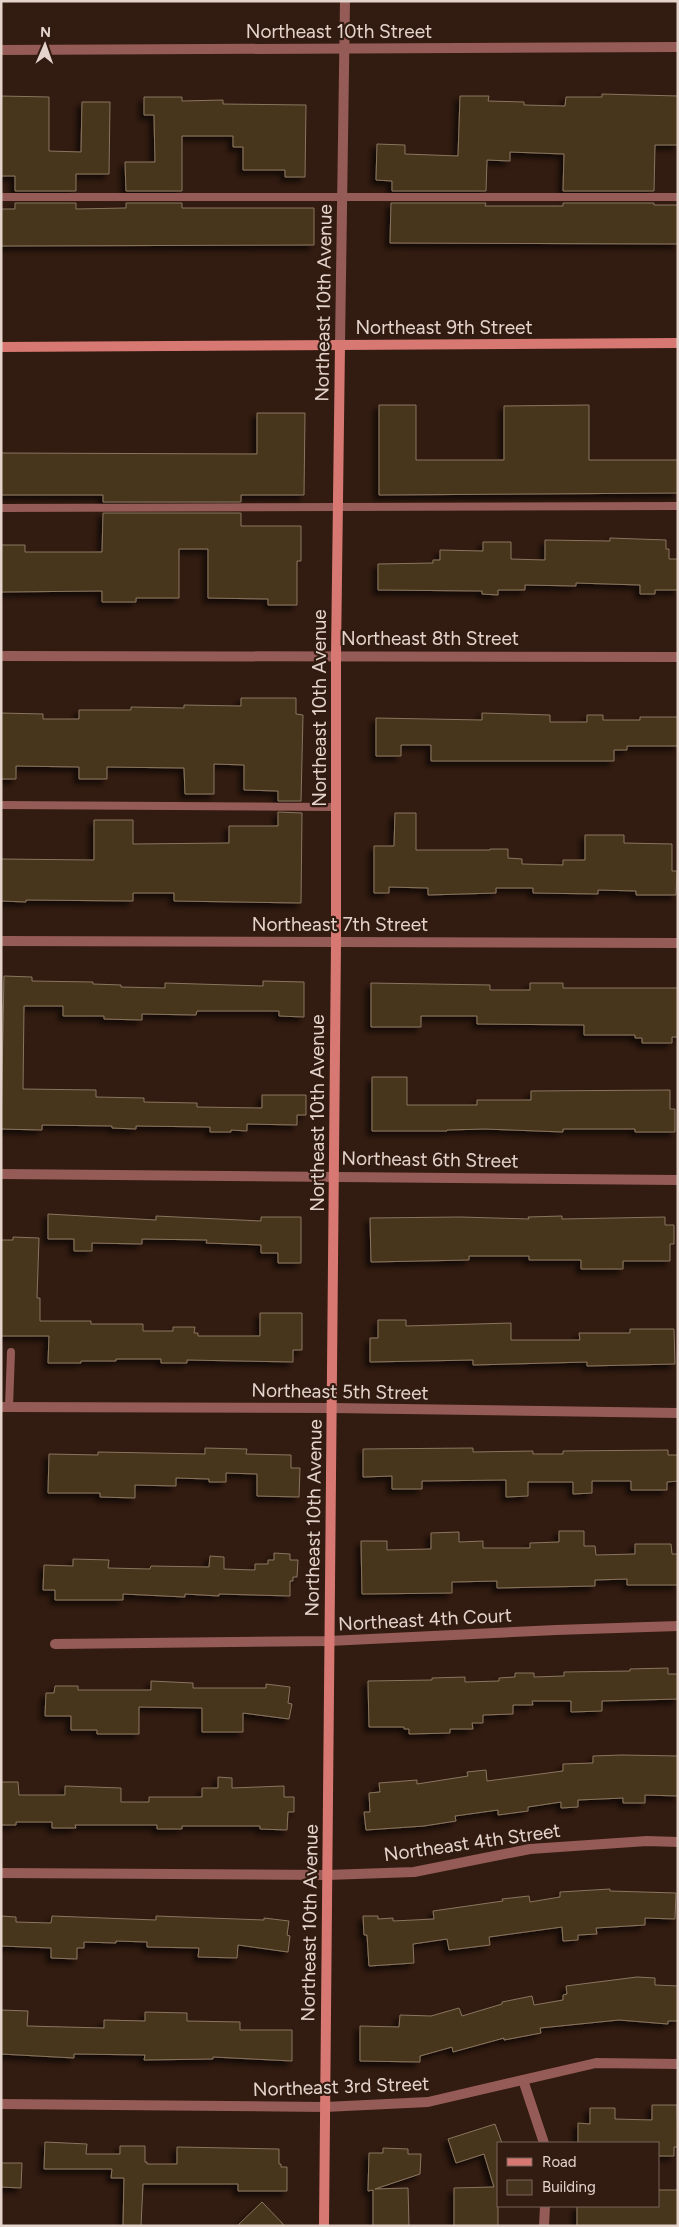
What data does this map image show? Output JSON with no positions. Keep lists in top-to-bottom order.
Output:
{
  "streets": {
    "street": [
      "Northeast 10th Street",
      "Northeast 10th Avenue",
      "Northeast 9th Street",
      "Northeast 8th Street",
      "Northeast 7th Street",
      "Northeast 6th Street",
      "Northeast 5th Street",
      "Northeast 4th Court",
      "Northeast 4th Street",
      "Northeast 3rd Street"
    ]
  },
  "crossings": [
    ["Northeast 10th Street", "Northeast 10th Avenue"],
    ["Northeast 10th Avenue", "Northeast 9th Street"],
    ["Northeast 10th Avenue", "Northeast 8th Street"],
    ["Northeast 10th Avenue", "Northeast 7th Street"],
    ["Northeast 10th Avenue", "Northeast 6th Street"],
    ["Northeast 10th Avenue", "Northeast 5th Street"],
    ["Northeast 10th Avenue", "Northeast 4th Court"],
    ["Northeast 10th Avenue", "Northeast 4th Street"],
    ["Northeast 10th Avenue", "Northeast 3rd Street"]
  ],
  "legend": ["Road", "Building"],
  "north": "top"
}
